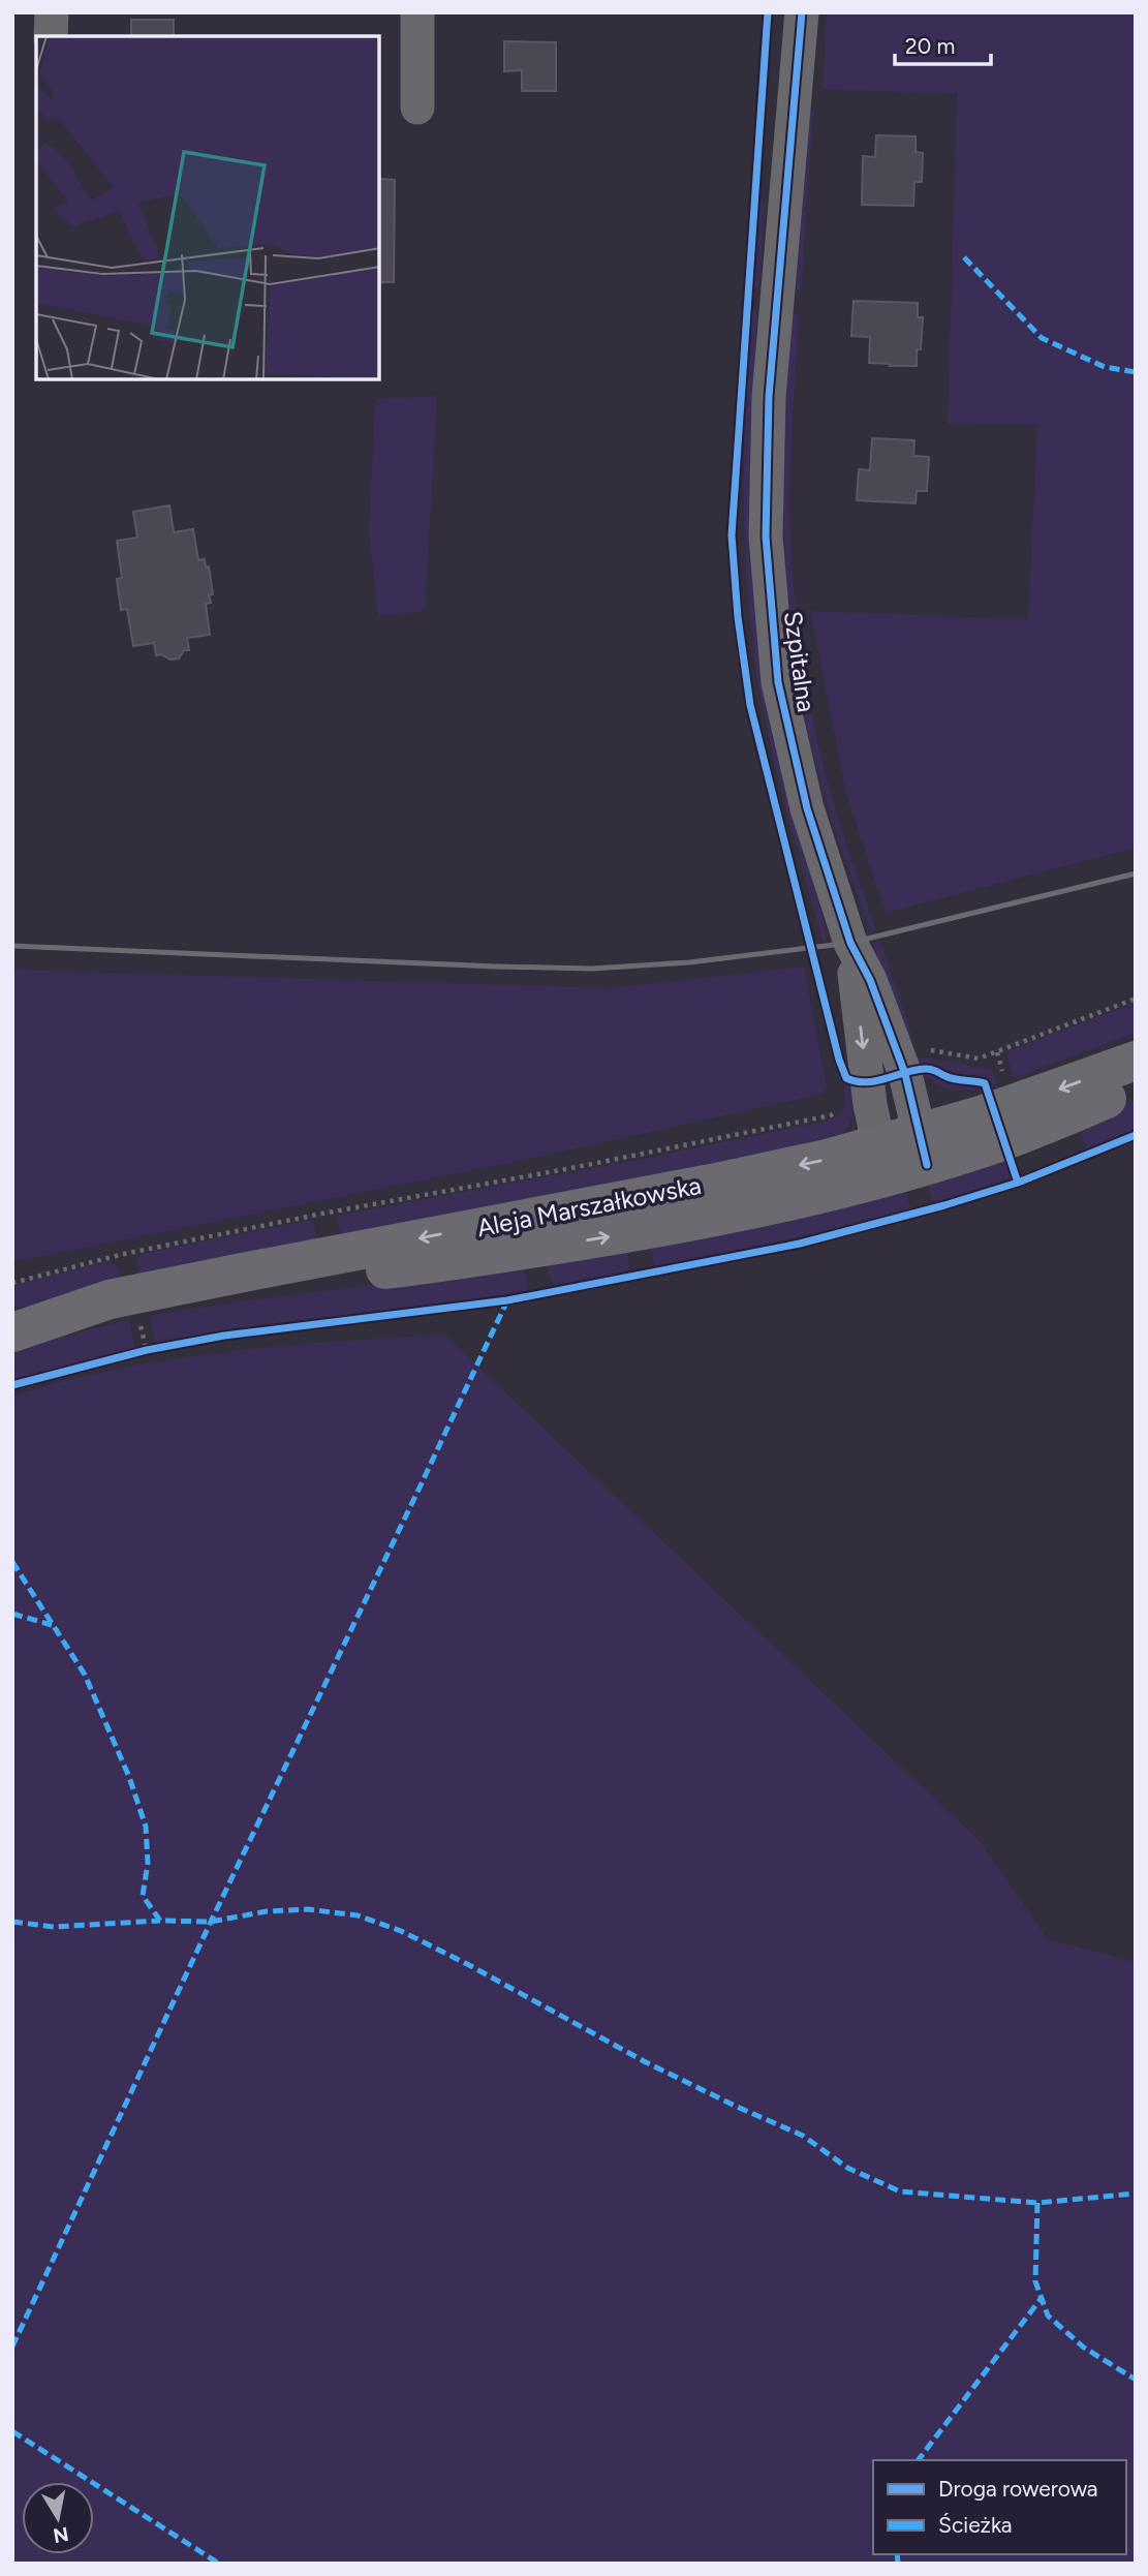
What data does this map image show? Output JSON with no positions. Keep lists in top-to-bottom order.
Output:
{
  "streets": {
    "main road": ["Aleja Marszałkowska"],
    "street": ["Szpitalna"]
  },
  "crossings": [
    ["Szpitalna", "Aleja Marszałkowska"]
  ],
  "legend": ["Droga rowerowa", "Ścieżka"],
  "scale_bar": "20 m",
  "north": "bottom"
}
